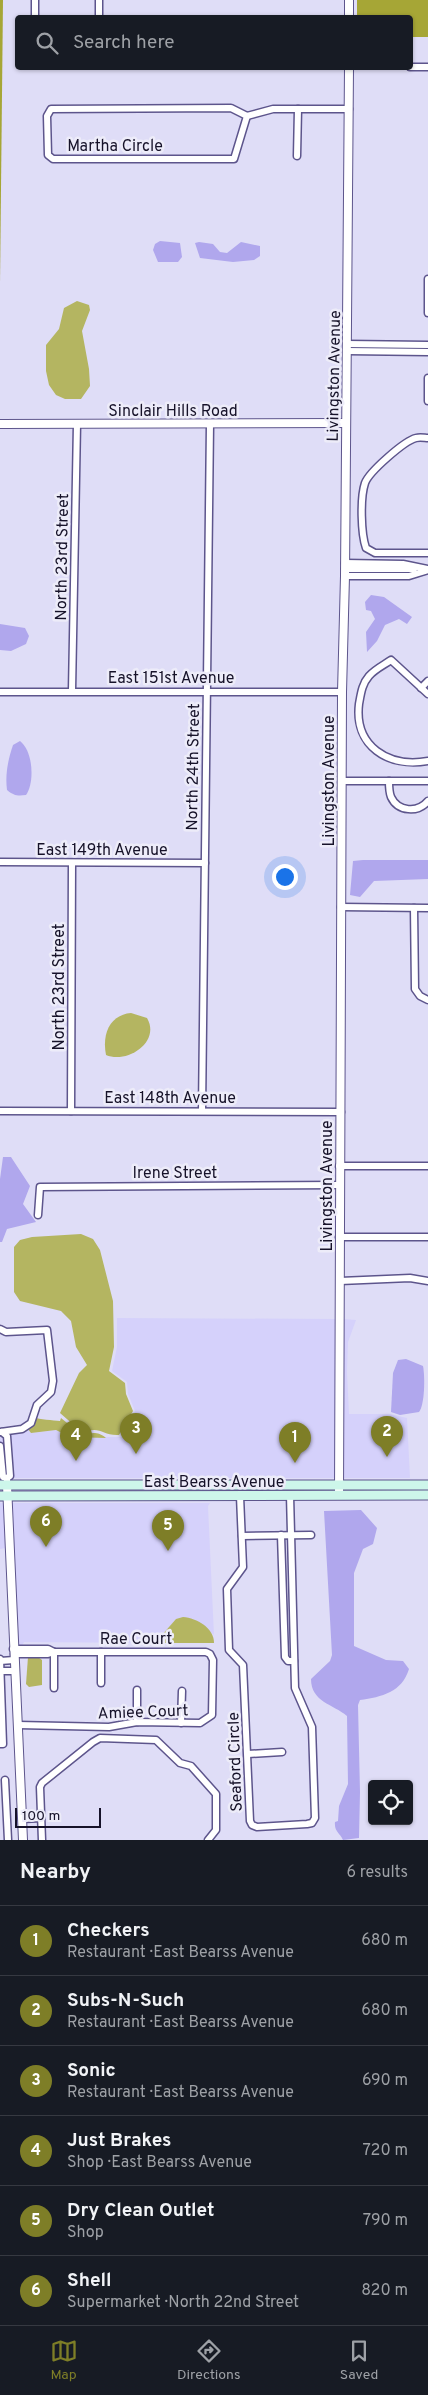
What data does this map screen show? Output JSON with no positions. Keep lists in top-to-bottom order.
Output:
{
  "streets": {
    "main road": ["East Bearss Avenue"],
    "street": [
      "Martha Circle",
      "Livingston Avenue",
      "Sinclair Hills Road",
      "North 23rd Street",
      "East 151st Avenue",
      "North 24th Street",
      "East 149th Avenue",
      "East 148th Avenue",
      "Irene Street",
      "Rae Court",
      "Amiee Court",
      "Seaford Circle"
    ]
  },
  "crossings": [
    ["Livingston Avenue", "Sinclair Hills Road"],
    ["Livingston Avenue", "East 151st Avenue"],
    ["Livingston Avenue", "East 148th Avenue"],
    ["Livingston Avenue", "Irene Street"],
    ["Livingston Avenue", "East Bearss Avenue"],
    ["Sinclair Hills Road", "North 23rd Street"],
    ["Sinclair Hills Road", "North 24th Street"],
    ["North 23rd Street", "East 151st Avenue"],
    ["North 23rd Street", "East 149th Avenue"],
    ["North 23rd Street", "East 148th Avenue"],
    ["East 151st Avenue", "North 24th Street"],
    ["North 24th Street", "East 149th Avenue"],
    ["North 24th Street", "East 148th Avenue"],
    ["East Bearss Avenue", "Seaford Circle"],
    ["Rae Court", "Amiee Court"]
  ],
  "scale_bar": "100 m",
  "page": {
    "search": "Search here",
    "pins": [
      "3",
      "2",
      "4",
      "1",
      "6",
      "5"
    ],
    "scale": "100 m",
    "heading": ["Nearby", "6 results"],
    "list": [
      {
        "mark": "1",
        "name": "Checkers",
        "note": "Restaurant · East Bearss Avenue",
        "value": "680 m"
      },
      {
        "mark": "2",
        "name": "Subs-N-Such",
        "note": "Restaurant · East Bearss Avenue",
        "value": "680 m"
      },
      {
        "mark": "3",
        "name": "Sonic",
        "note": "Restaurant · East Bearss Avenue",
        "value": "690 m"
      },
      {
        "mark": "4",
        "name": "Just Brakes",
        "note": "Shop · East Bearss Avenue",
        "value": "720 m"
      },
      {
        "mark": "5",
        "name": "Dry Clean Outlet",
        "note": "Shop",
        "value": "790 m"
      },
      {
        "mark": "6",
        "name": "Shell",
        "note": "Supermarket · North 22nd Street",
        "value": "820 m"
      }
    ],
    "nav": ["Map", "Directions", "Saved"]
  }
}
